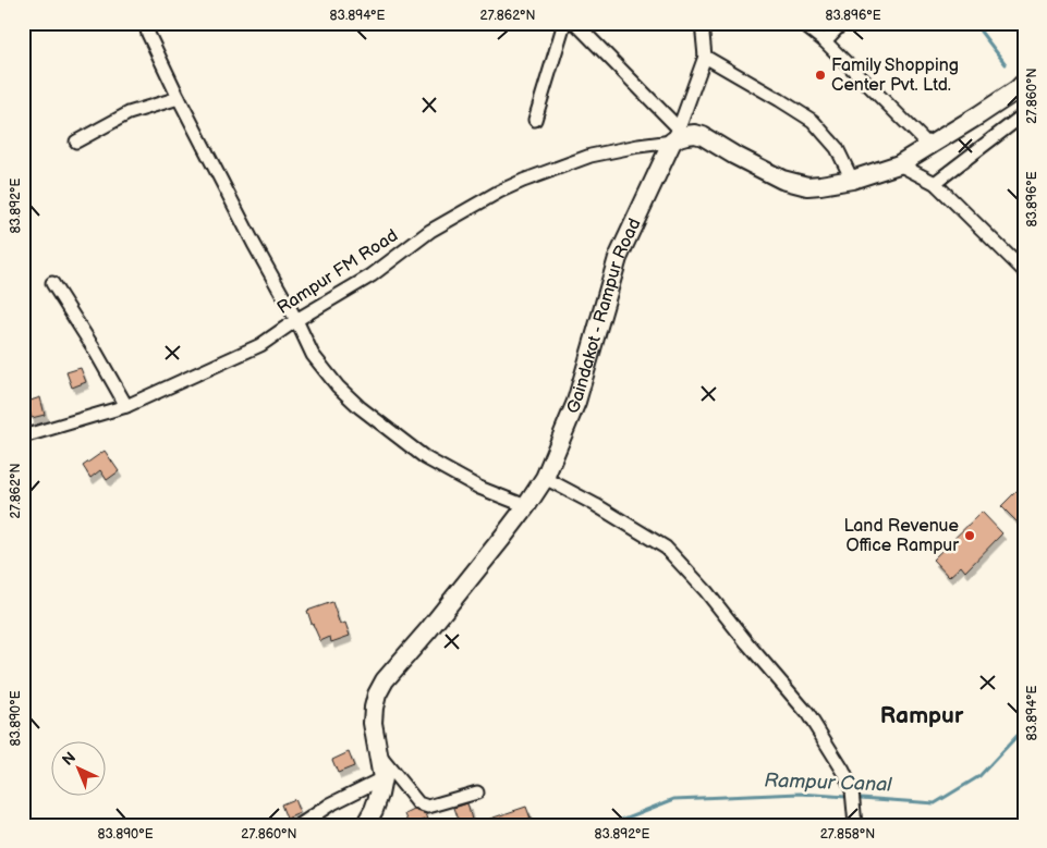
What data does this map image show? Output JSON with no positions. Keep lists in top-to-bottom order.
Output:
{
  "streets": {
    "main road": ["Gaindakot - Rampur Road"],
    "street": ["Rampur FM Road"]
  },
  "crossings": [
    ["Rampur FM Road", "Gaindakot - Rampur Road"]
  ],
  "districts": ["Rampur"],
  "water": ["Rampur Canal"],
  "places": ["Family Shopping Center Pvt. Ltd.", "Land Revenue Office Rampur"],
  "north": "top left",
  "coordinates": [
    "83.894°E",
    "27.862°N",
    "83.896°E",
    "27.860°N",
    "83.892°E",
    "83.890°E",
    "27.858°N"
  ]
}
